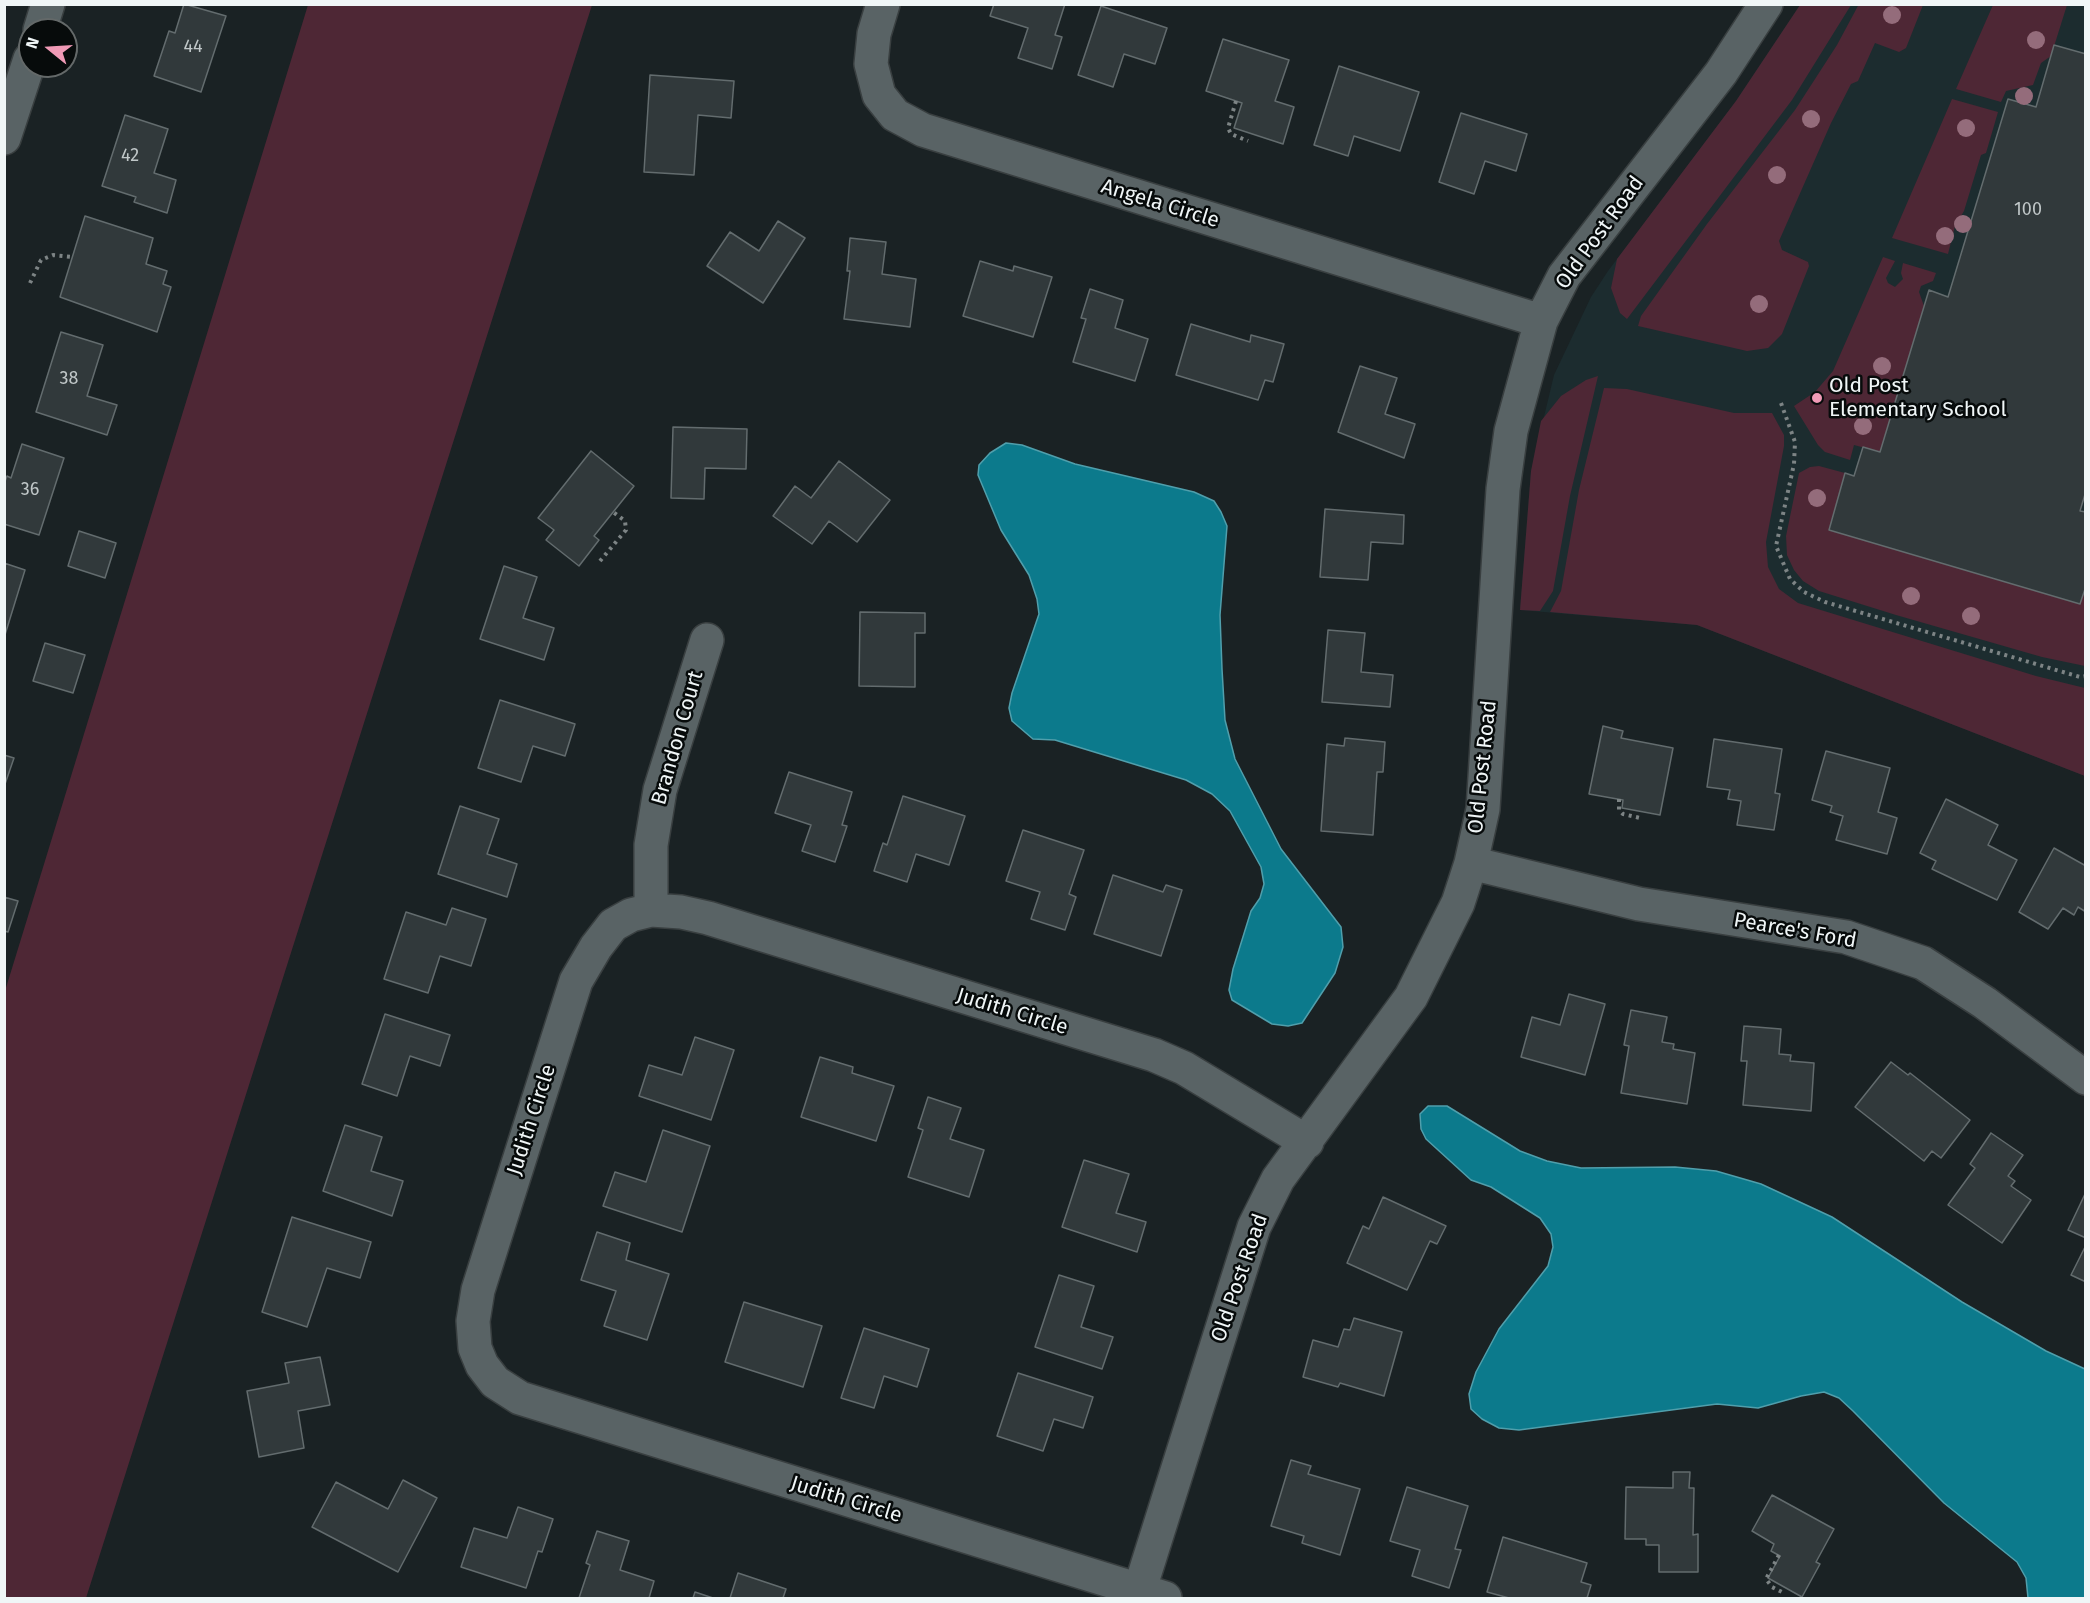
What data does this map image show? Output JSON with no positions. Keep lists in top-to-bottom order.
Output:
{
  "streets": {
    "street": [
      "Angela Circle",
      "Old Post Road",
      "Brandon Court",
      "Pearce's Ford",
      "Judith Circle"
    ]
  },
  "crossings": [
    ["Angela Circle", "Old Post Road"],
    ["Old Post Road", "Pearce's Ford"],
    ["Old Post Road", "Judith Circle"],
    ["Brandon Court", "Judith Circle"]
  ],
  "places": ["Old Post Elementary School"],
  "house_numbers": [
    "44",
    "42",
    "100",
    "38",
    "36"
  ],
  "north": "left"
}
